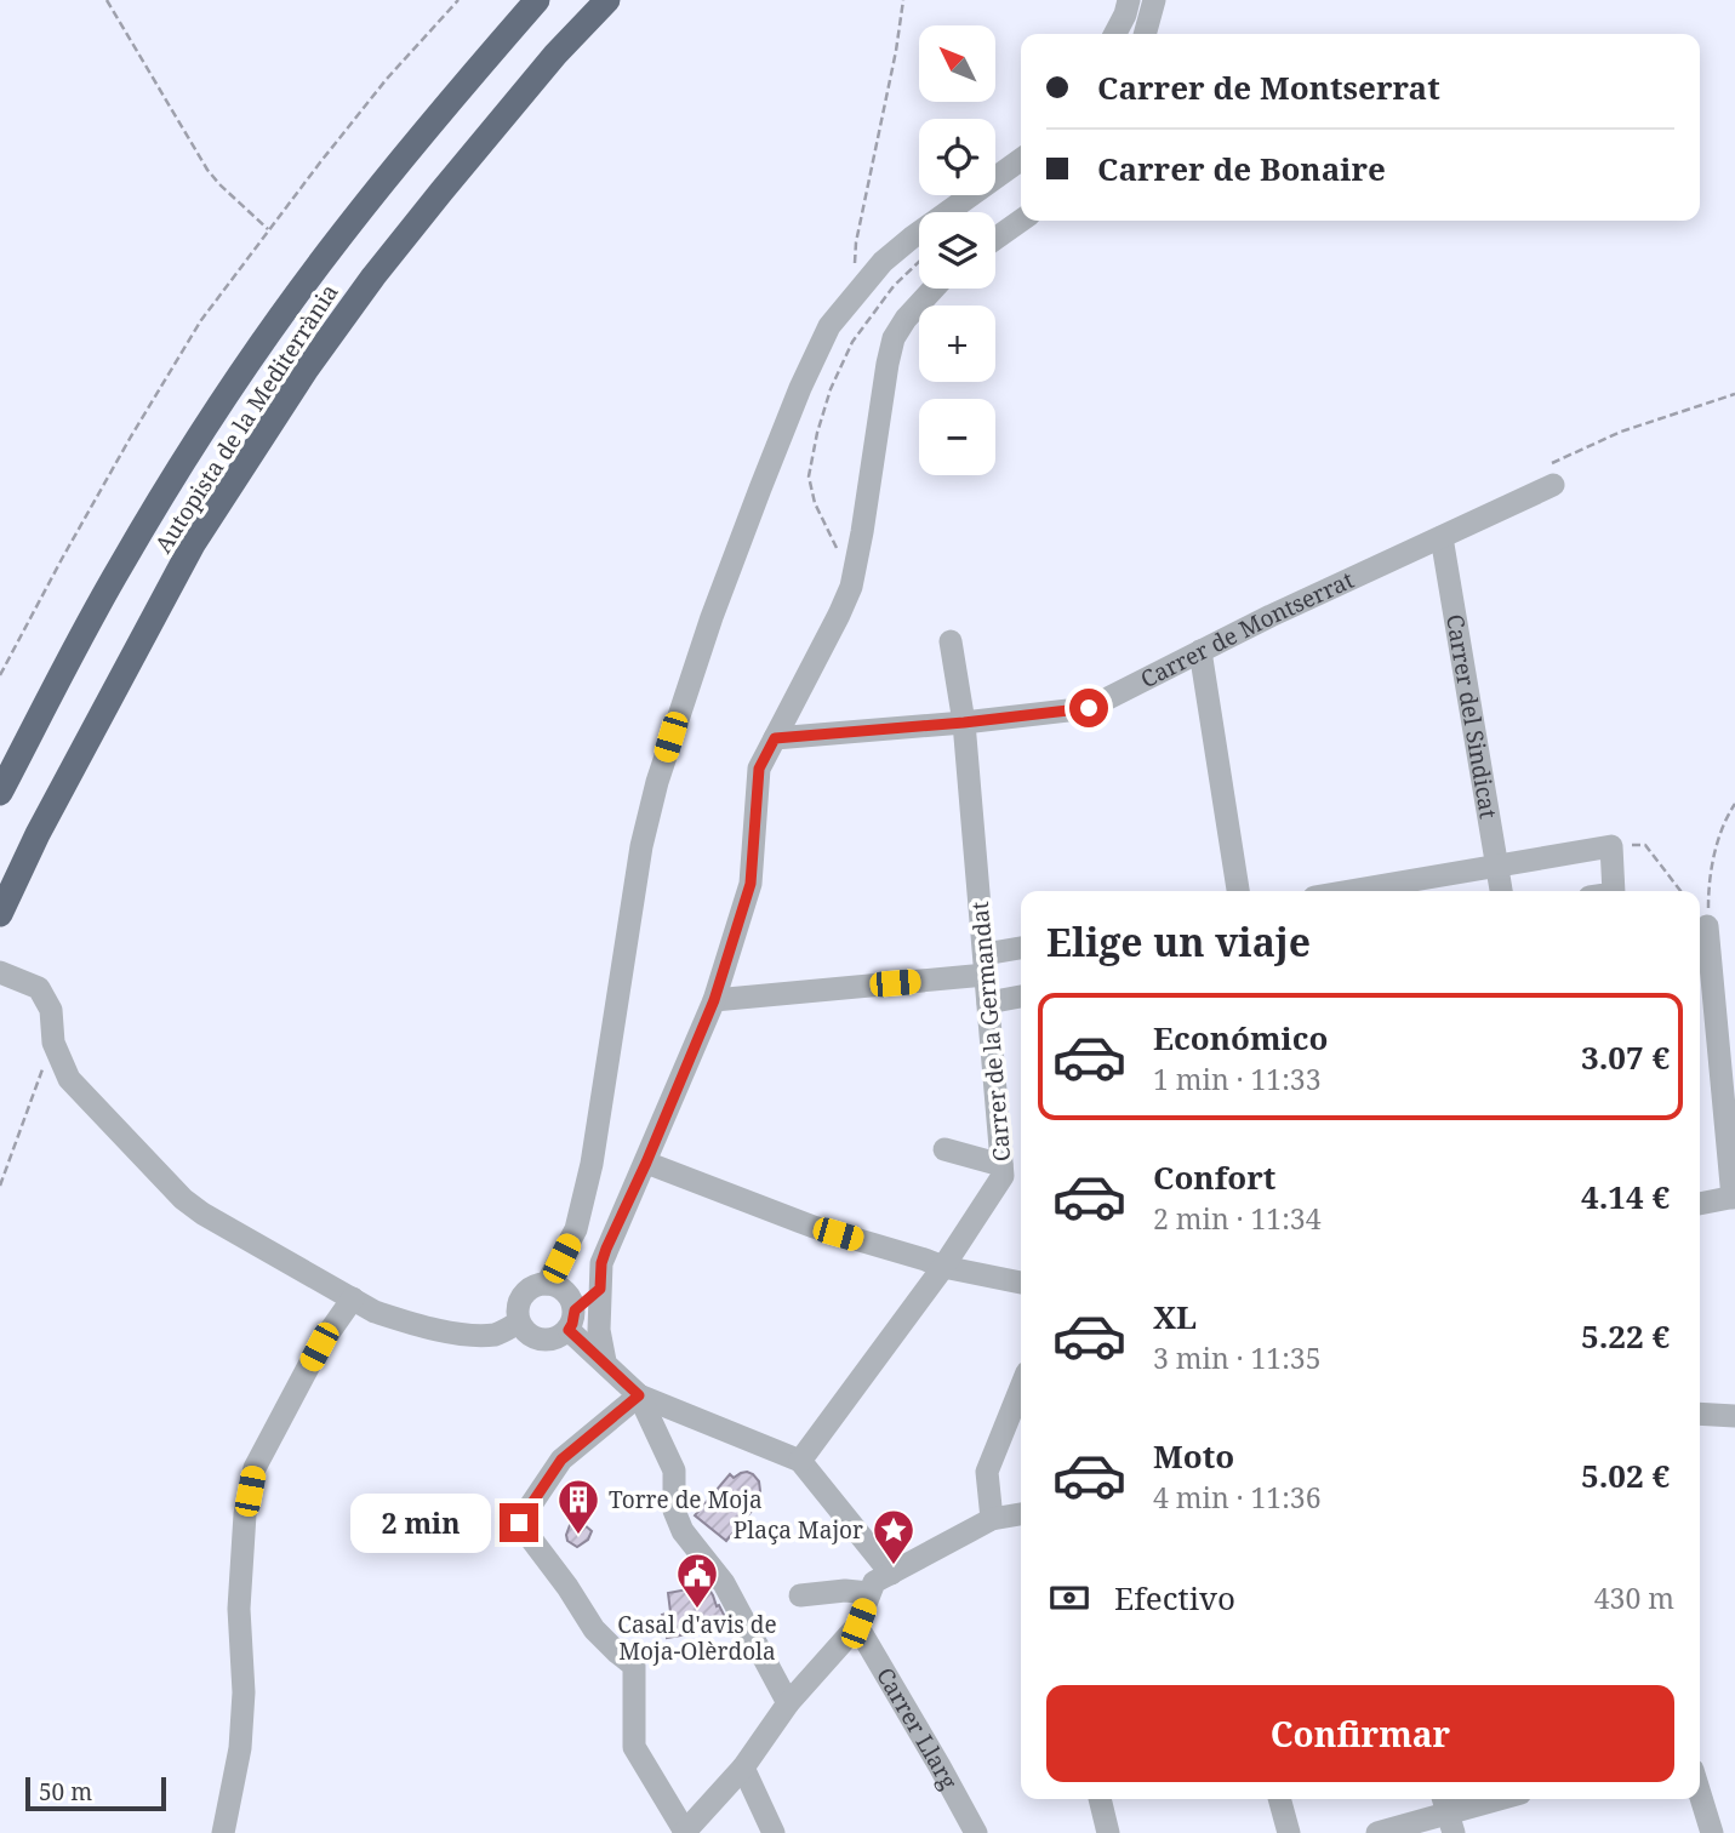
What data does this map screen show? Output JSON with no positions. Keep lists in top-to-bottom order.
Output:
{
  "streets": {
    "highway": ["Autopista de la Mediterrània"],
    "street": [
      "Carrer de Montserrat",
      "Carrer del Sindicat",
      "Carrer de la Germandat",
      "Carrer Llarg"
    ]
  },
  "crossings": [
    ["Carrer de Montserrat", "Carrer del Sindicat"],
    ["Carrer de Montserrat", "Carrer de la Germandat"]
  ],
  "places": {
    "building": ["Torre de Moja"],
    "place": ["Plaça Major"],
    "public building": ["Casal d'avis de Moja-Olèrdola"]
  },
  "scale_bar": "50 m",
  "north": "top left",
  "page": {
    "map_buttons": ["+", "−"],
    "banner": ["Carrer de Montserrat", "Carrer de Bonaire"],
    "heading": "Elige un viaje",
    "list": [
      {
        "name": "Económico",
        "note": "1 min · 11:33",
        "value": "3.07 €"
      },
      {
        "name": "Confort",
        "note": "2 min · 11:34",
        "value": "4.14 €"
      },
      {
        "name": "XL",
        "note": "3 min · 11:35",
        "value": "5.22 €"
      },
      {
        "name": "Moto",
        "note": "4 min · 11:36",
        "value": "5.02 €"
      }
    ],
    "bubble": "2 min",
    "pay": ["Efectivo", "430 m"],
    "buttons": "Confirmar",
    "scale": "50 m"
  }
}
